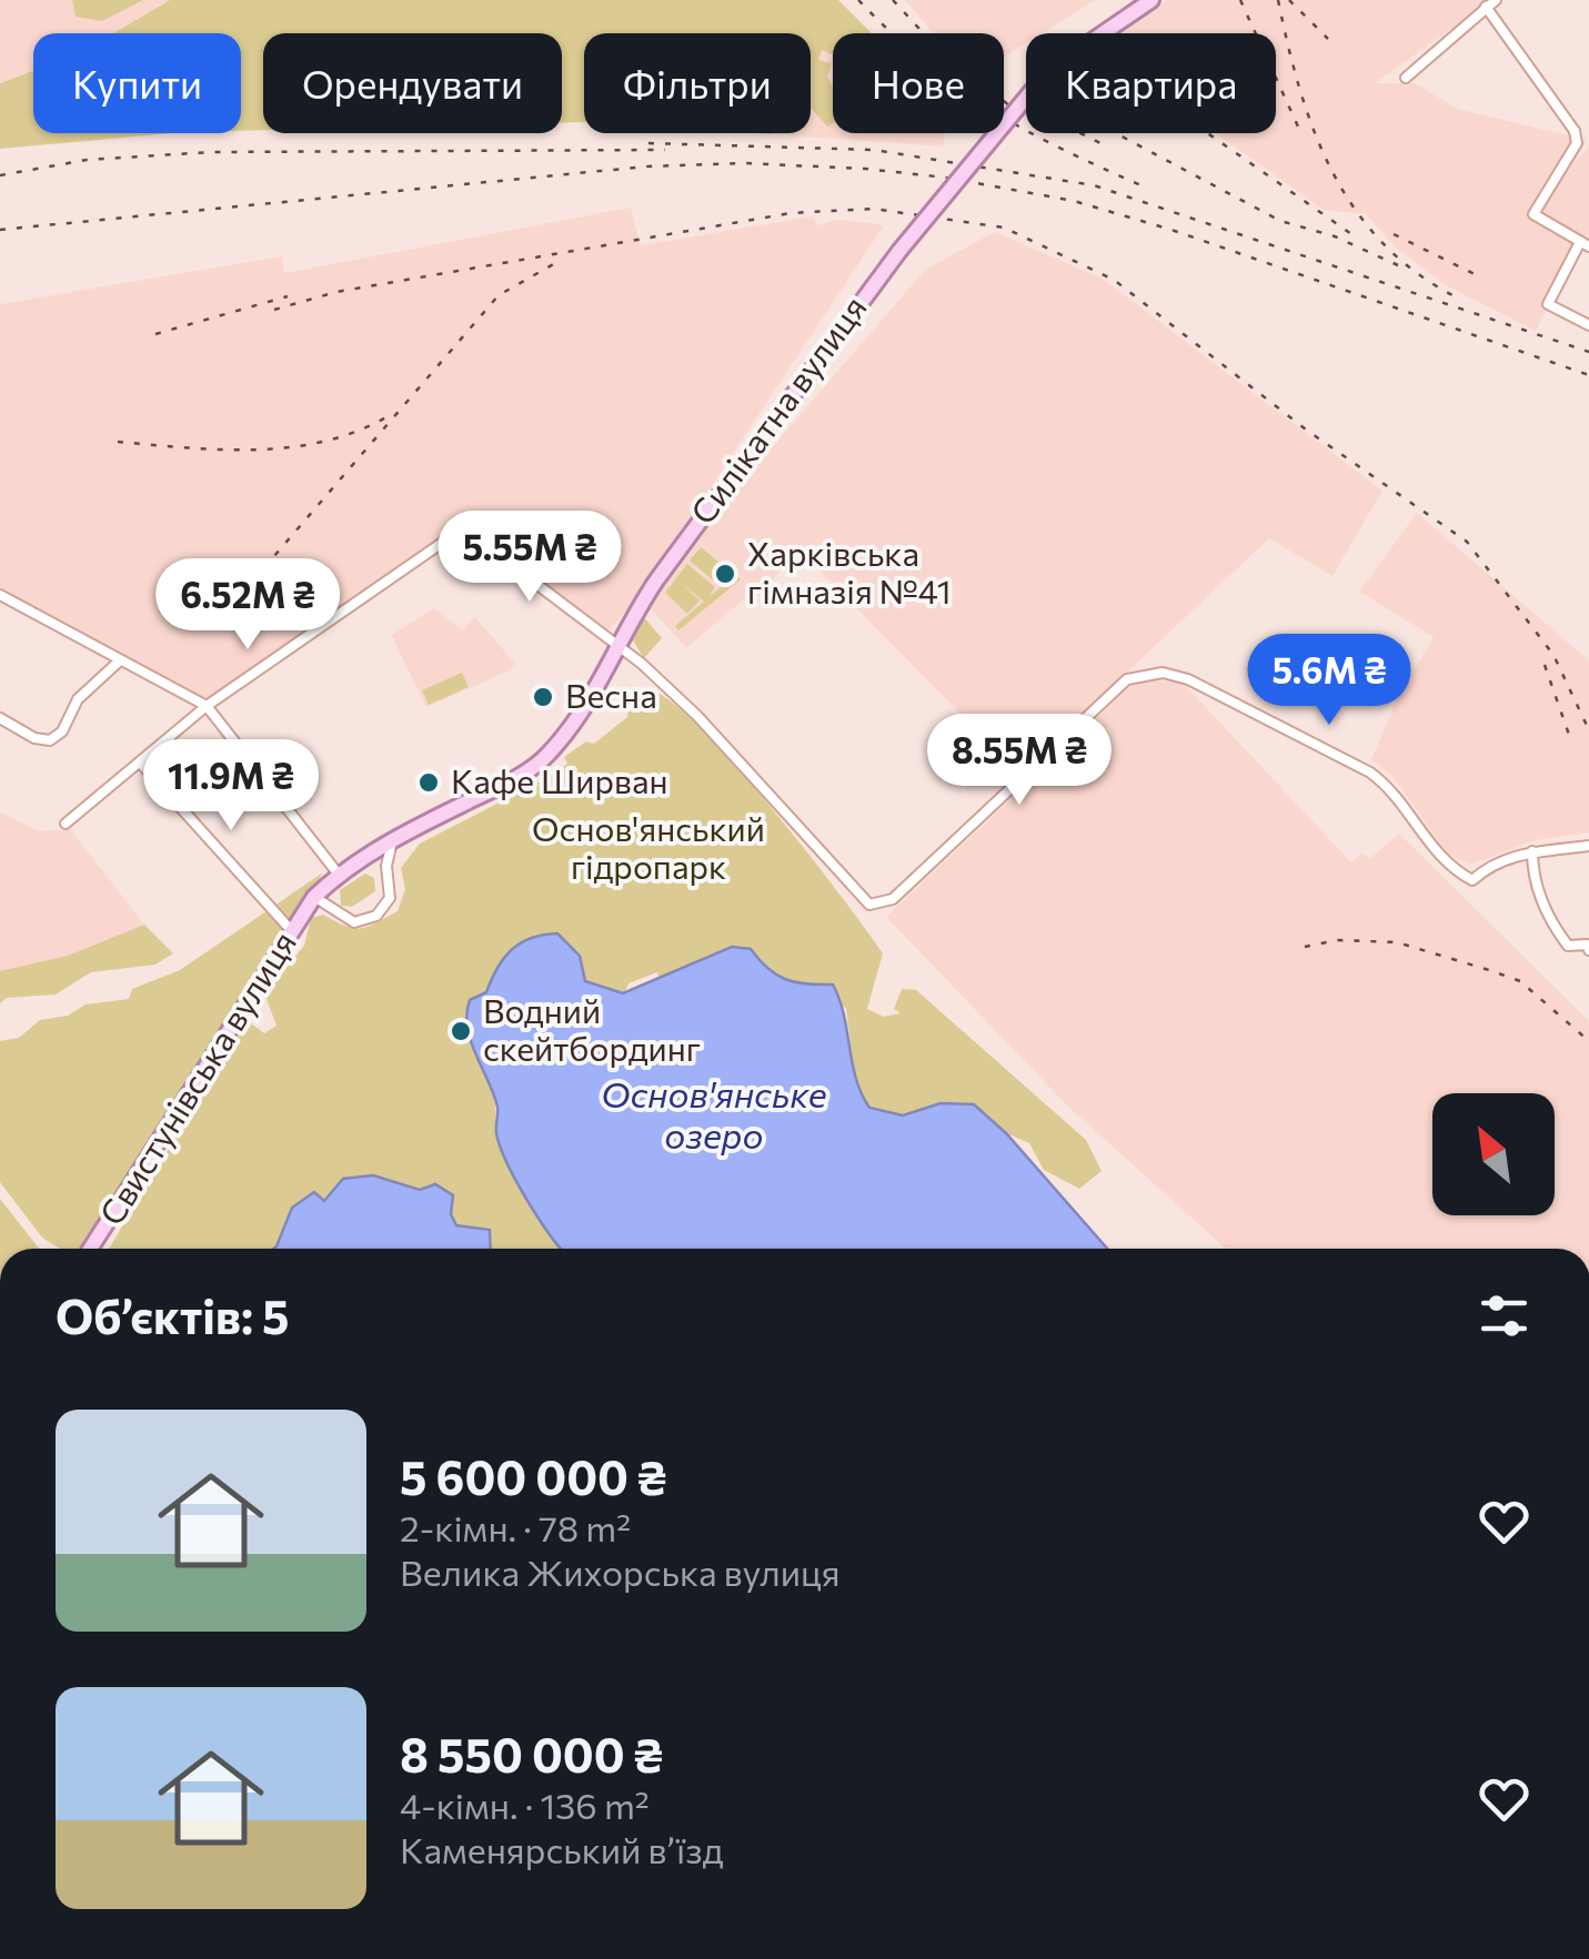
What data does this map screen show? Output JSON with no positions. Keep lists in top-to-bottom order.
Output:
{
  "streets": {
    "main road": ["Силікатна вулиця", "Свистунівська вулиця"]
  },
  "crossings": [
    ["Силікатна вулиця", "Свистунівська вулиця"]
  ],
  "water": ["Основ'янське озеро"],
  "parks": ["Основ'янський гідропарк"],
  "places": [
    "Харківська гімназія №41",
    "Весна",
    "Кафе Ширван",
    "Водний скейтбординг"
  ],
  "north": "top left",
  "page": {
    "chip": [
      "Купити",
      "Орендувати",
      "Фільтри",
      "Нове",
      "Квартира"
    ],
    "price": [
      "5.55M ₴",
      "6.52M ₴",
      "5.6M ₴",
      "8.55M ₴",
      "11.9M ₴"
    ],
    "heading": "Об’єктів: 5",
    "list": [
      {
        "name": "5 600 000 ₴",
        "note": "2-кімн. · 78 m² · Велика Жихорська вулиця"
      },
      {
        "name": "8 550 000 ₴",
        "note": "4-кімн. · 136 m² · Каменярський в’їзд"
      }
    ]
  }
}
